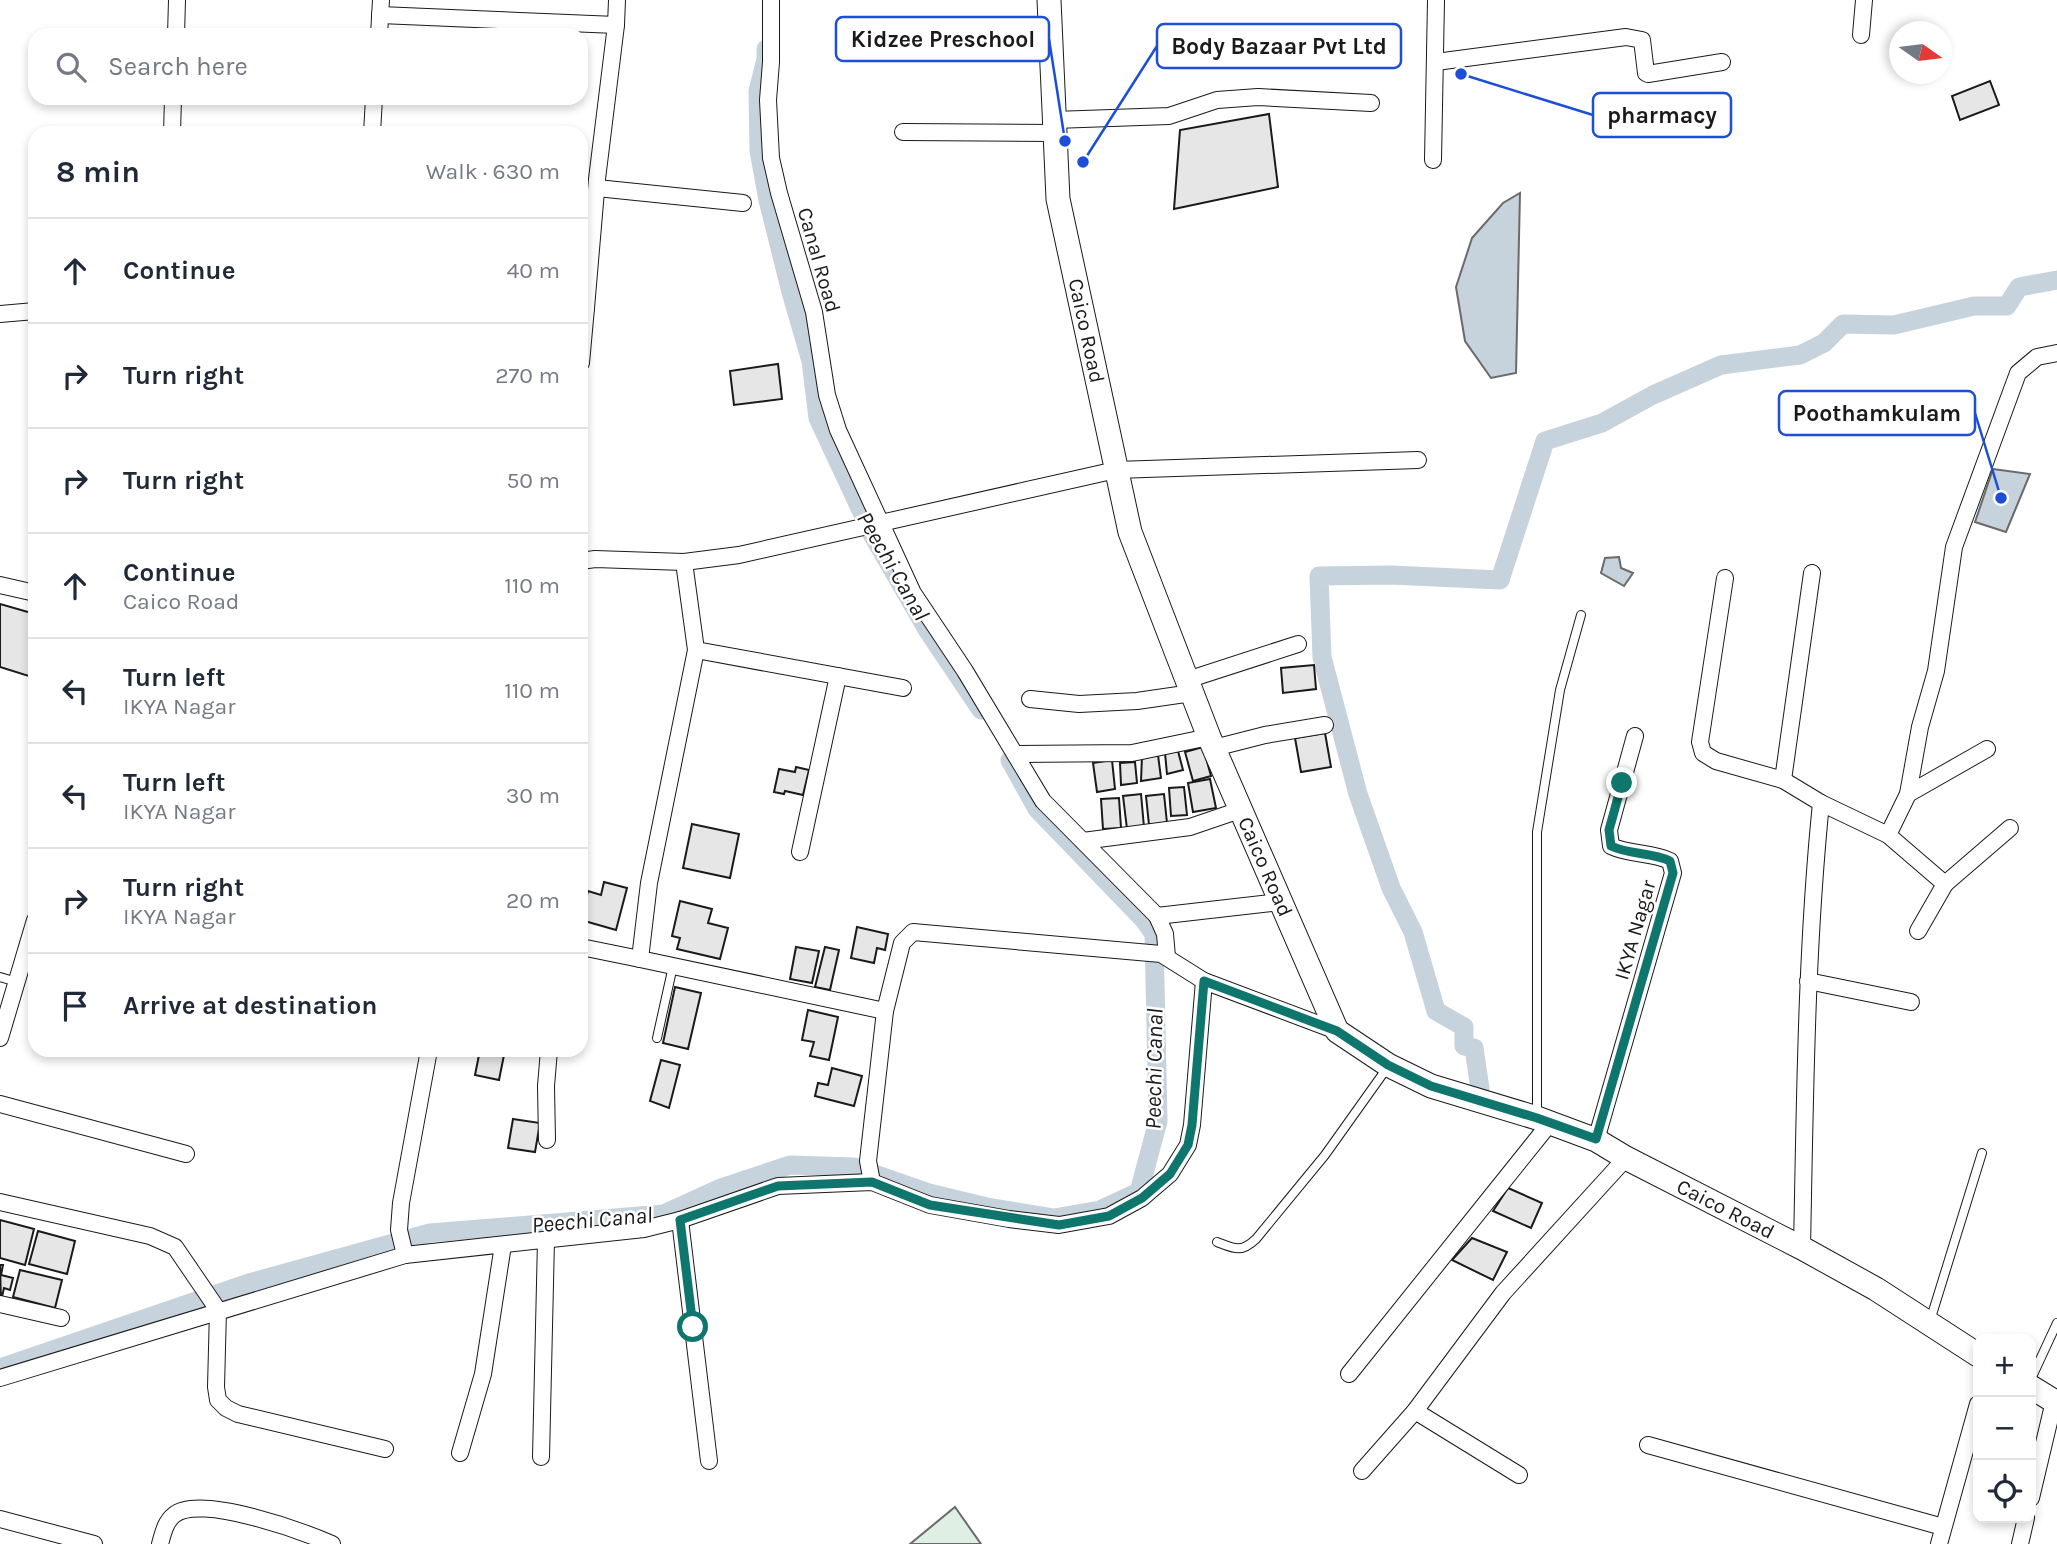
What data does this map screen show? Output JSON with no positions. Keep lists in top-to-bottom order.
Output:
{
  "streets": {
    "street": ["Canal Road", "Caico Road", "IKYA Nagar"]
  },
  "crossings": [
    ["Caico Road", "IKYA Nagar"]
  ],
  "water": ["Peechi Canal"],
  "places": [
    "pharmacy",
    "Kidzee Preschool",
    "Body Bazaar Pvt Ltd",
    "Poothamkulam"
  ],
  "north": "right",
  "page": {
    "search": "Search here",
    "heading": ["8 min", "Walk · 630 m"],
    "list": [
      ["Continue", "40 m"],
      ["Turn right", "270 m"],
      ["Turn right", "50 m"],
      ["Continue", "Caico Road", "110 m"],
      ["Turn left", "IKYA Nagar", "110 m"],
      ["Turn left", "IKYA Nagar", "30 m"],
      ["Turn right", "IKYA Nagar", "20 m"],
      "Arrive at destination"
    ],
    "map_buttons": ["+", "−"]
  }
}
